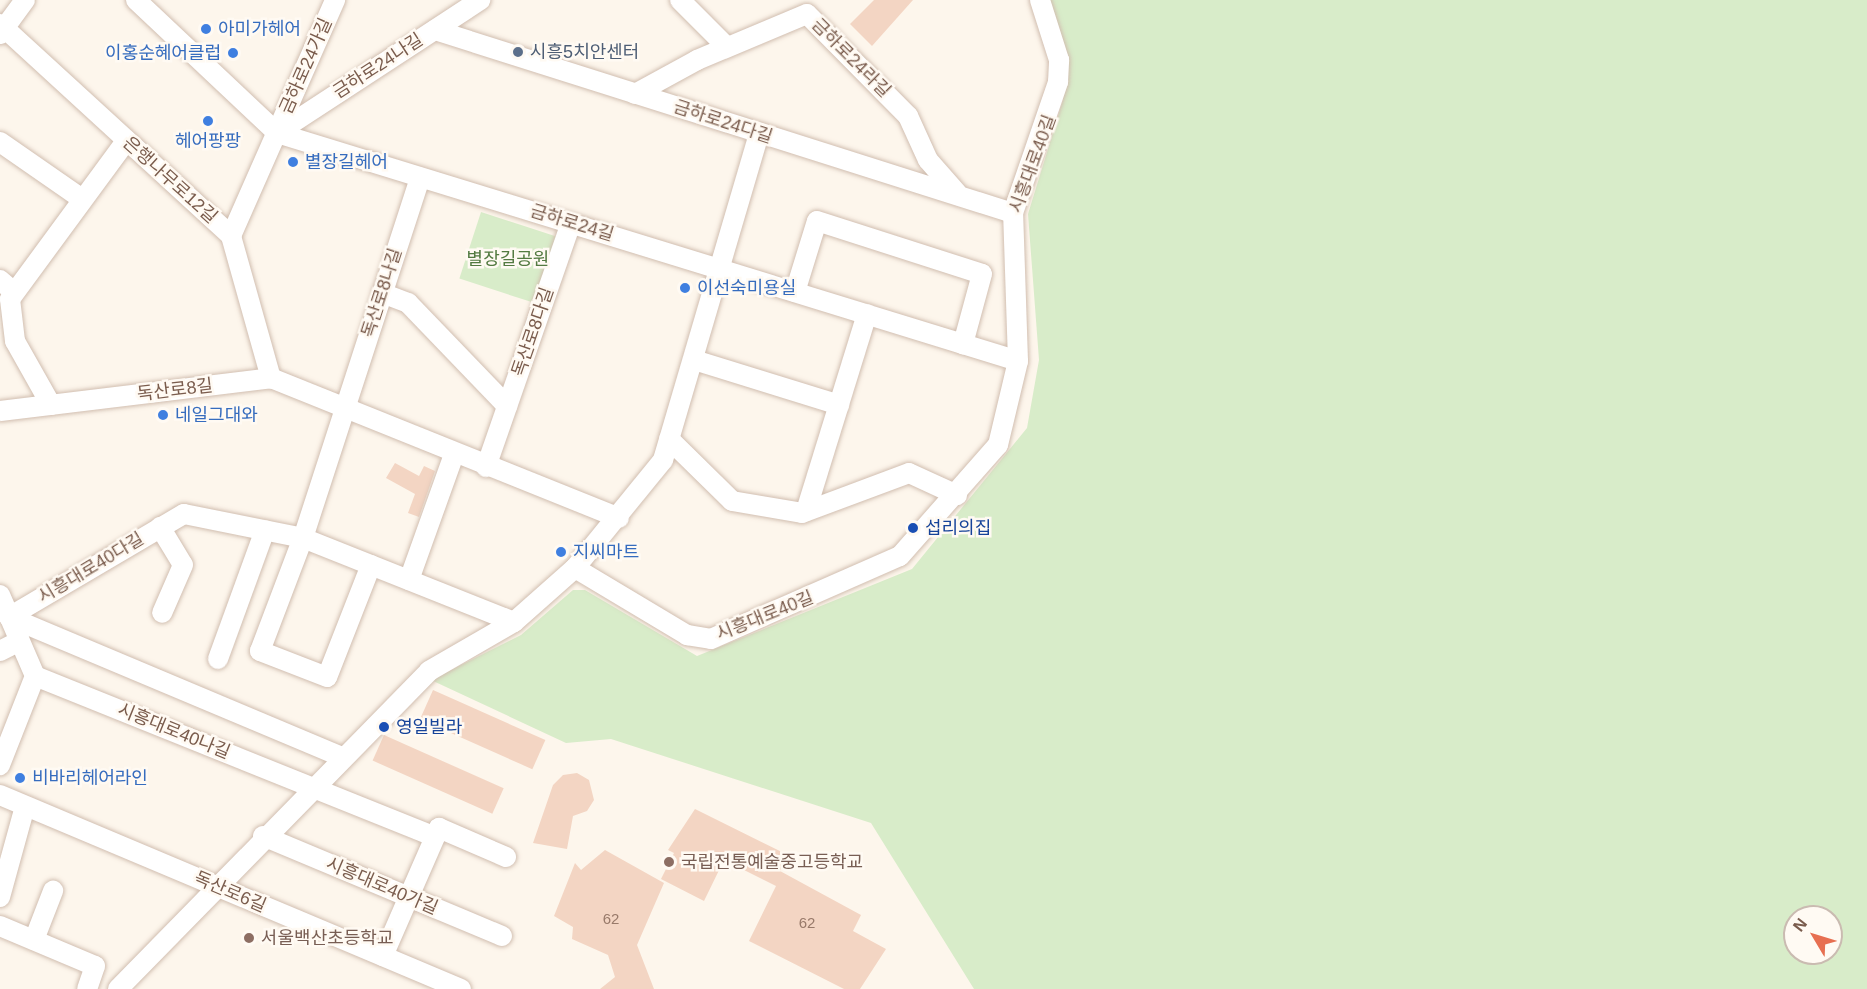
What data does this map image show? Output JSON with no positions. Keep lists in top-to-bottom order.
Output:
{
  "streets": {
    "street": [
      "금하로24라길",
      "금하로24가길",
      "금하로24나길",
      "금하로24다길",
      "시흥대로40길",
      "은행나무로12길",
      "금하로24길",
      "독산로8나길",
      "독산로8다길",
      "독산로8길",
      "시흥대로40다길",
      "시흥대로40나길",
      "시흥대로40가길",
      "독산로6길"
    ]
  },
  "crossings": [
    ["금하로24라길", "금하로24다길"],
    ["금하로24가길", "금하로24나길"],
    ["금하로24가길", "금하로24길"],
    ["금하로24나길", "금하로24다길"],
    ["금하로24나길", "금하로24길"],
    ["금하로24다길", "시흥대로40길"],
    ["시흥대로40길", "금하로24길"],
    ["은행나무로12길", "독산로8길"],
    ["금하로24길", "독산로8나길"],
    ["금하로24길", "독산로8다길"],
    ["독산로8나길", "독산로8다길"]
  ],
  "parks": ["별장길공원"],
  "places": [
    "아미가헤어",
    "시흥5치안센터",
    "이홍순혜어클럽",
    "헤어팡팡",
    "별장길헤어",
    "이선숙미용실",
    "네일그대와",
    "섭리의집",
    "지씨마트",
    "영일빌라",
    "비바리헤어라인",
    "국립전통예술중고등학교",
    "서울백산초등학교"
  ],
  "house_numbers": ["62", "62"],
  "north": "top left"
}
